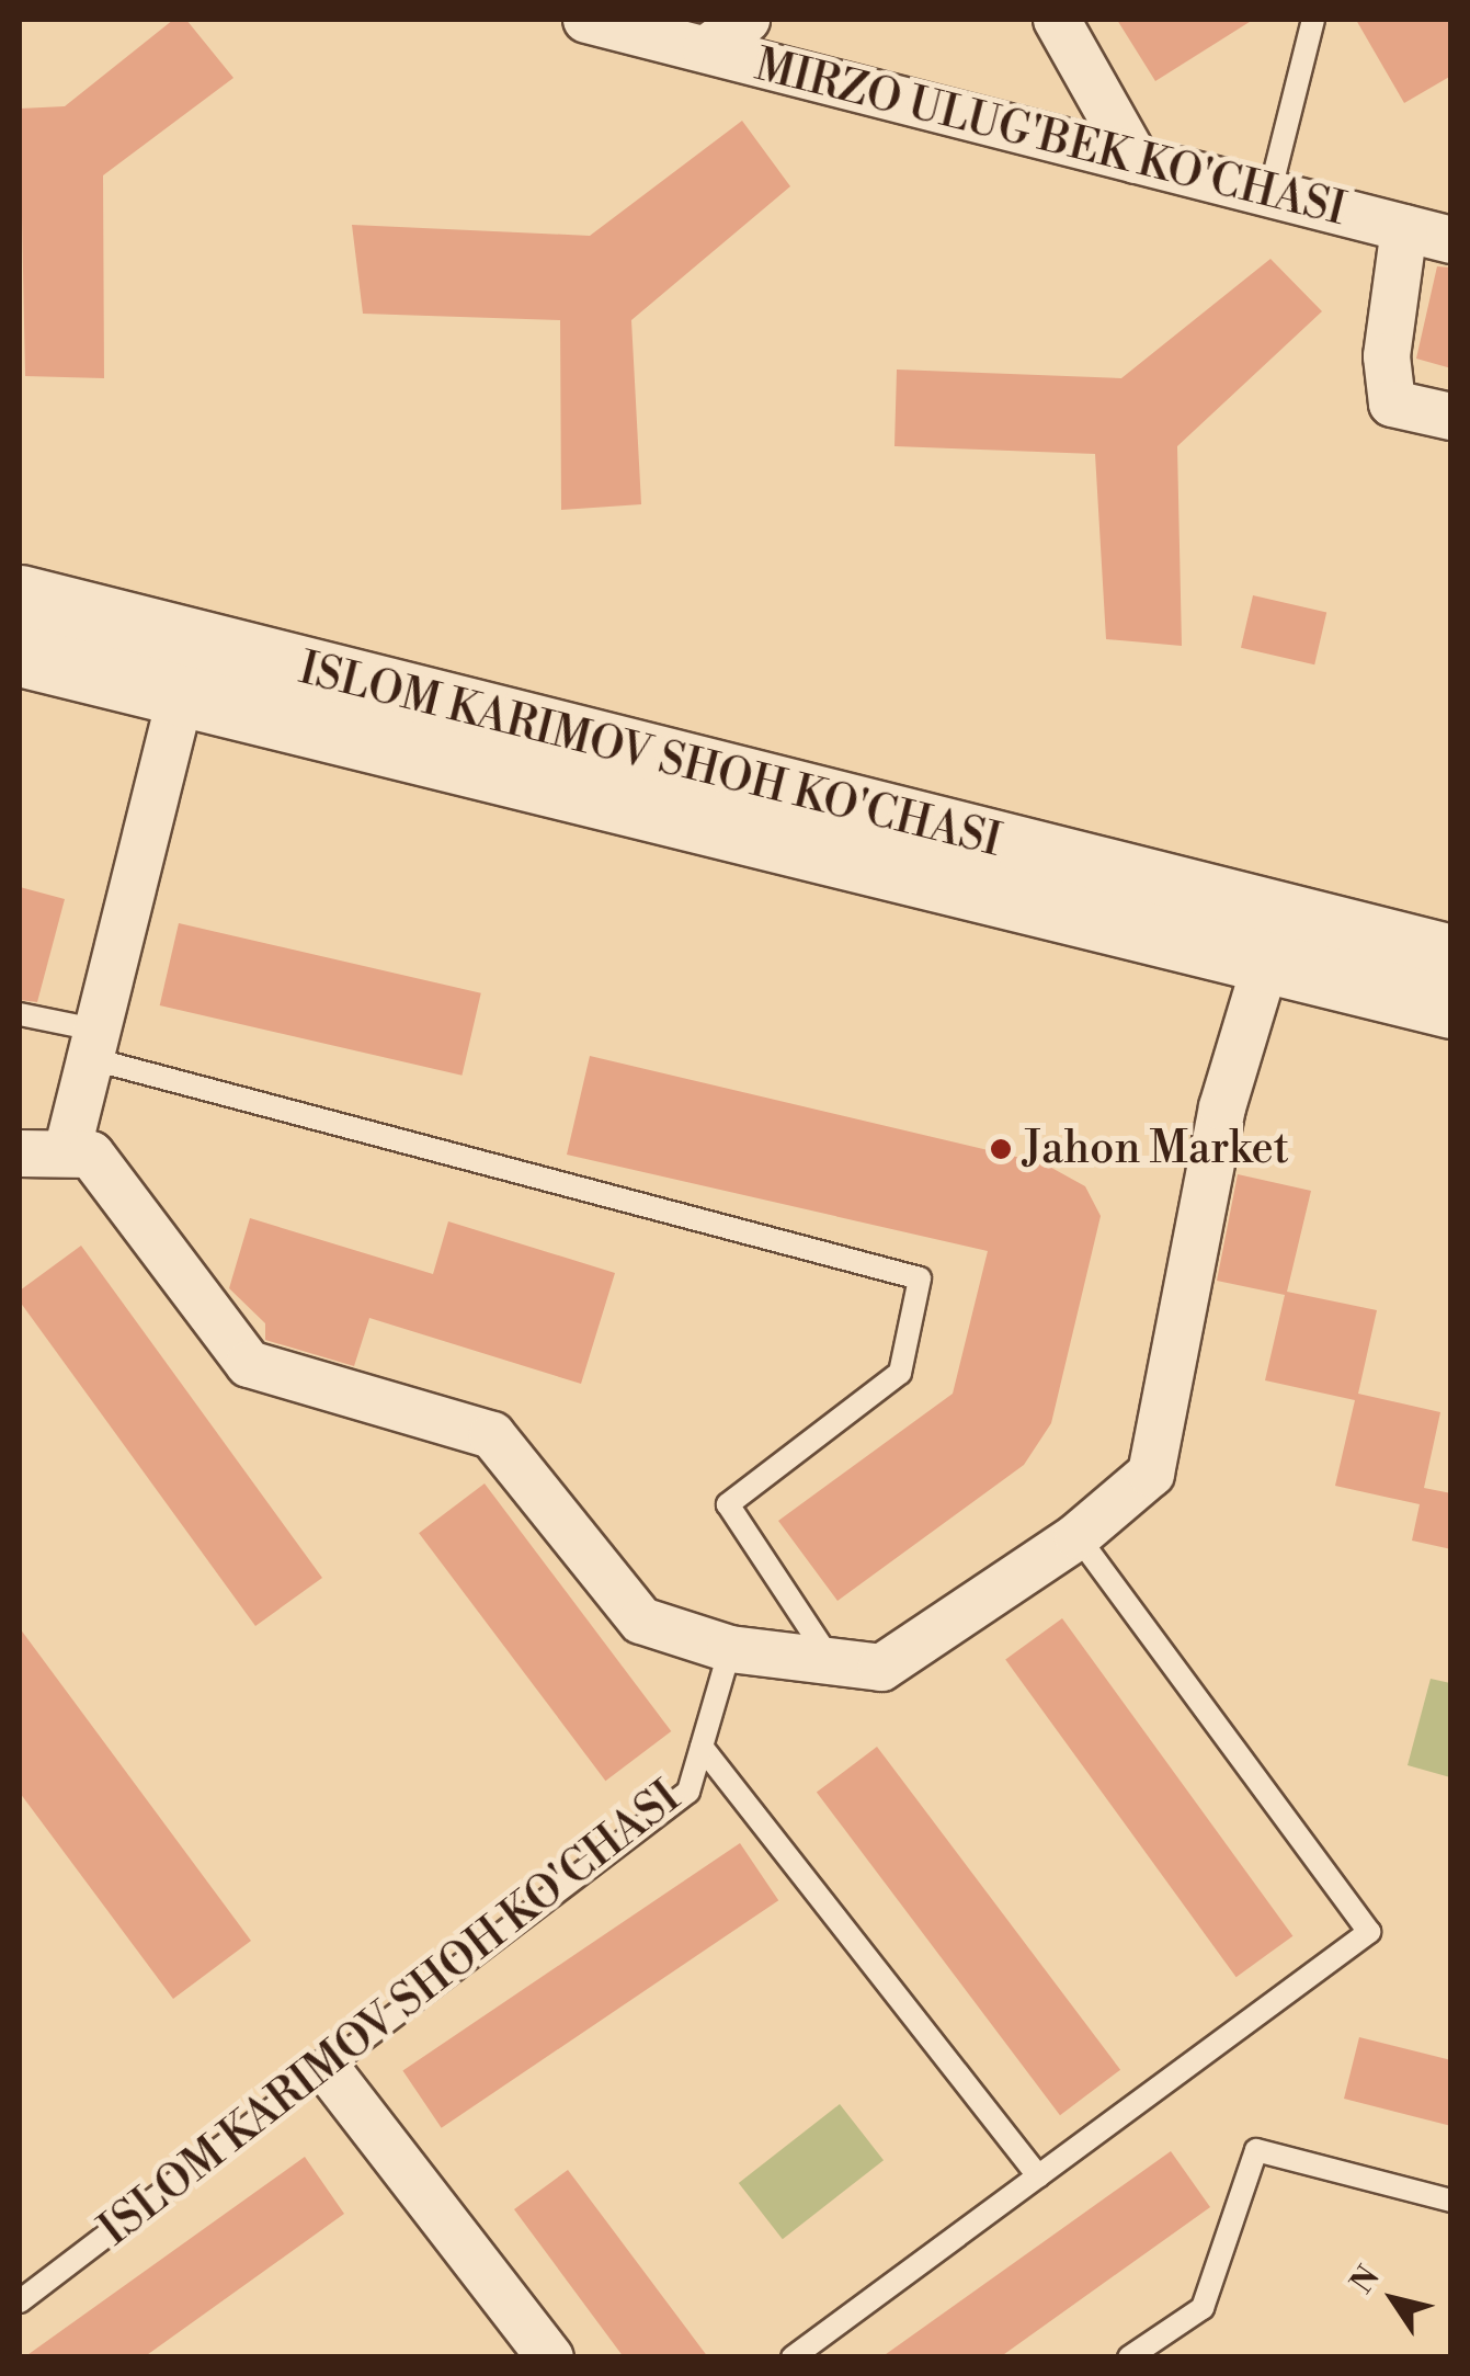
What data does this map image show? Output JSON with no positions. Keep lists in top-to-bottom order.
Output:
{
  "streets": {
    "main road": ["ISLOM KARIMOV SHOH KO'CHASI"],
    "street": ["MIRZO ULUG'BEK KO'CHASI"]
  },
  "places": ["Jahon Market"],
  "north": "top left"
}
